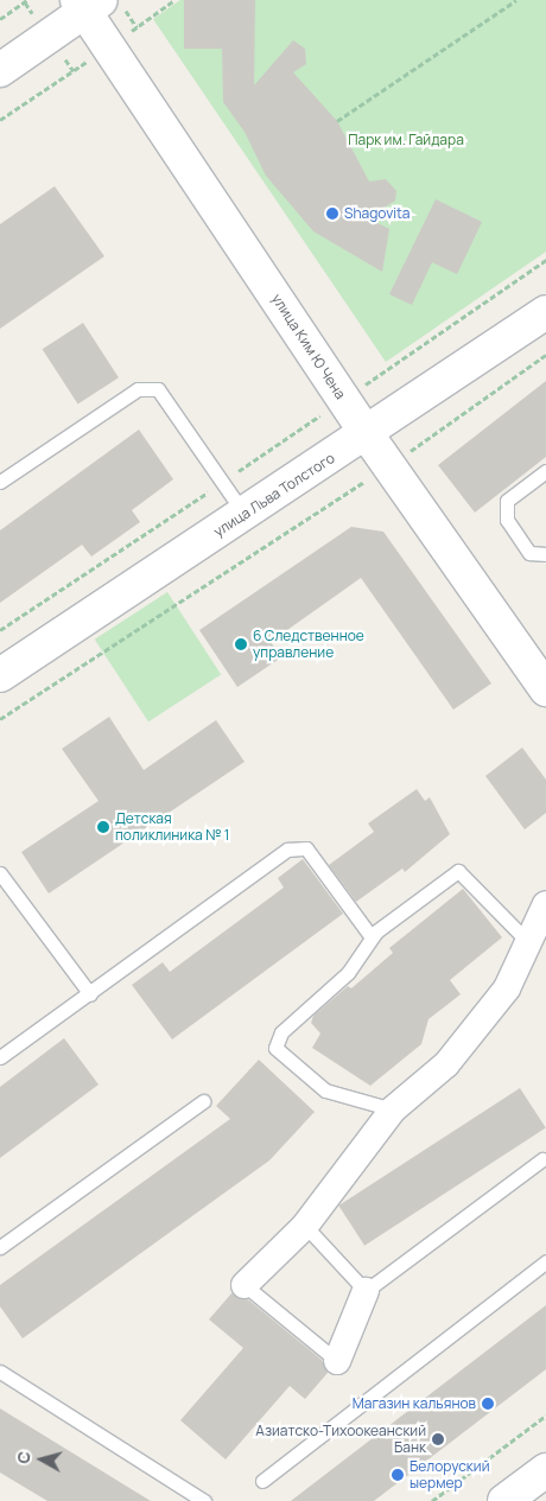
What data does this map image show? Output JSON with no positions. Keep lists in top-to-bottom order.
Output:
{
  "streets": {
    "street": ["улица Ким Ю Чена", "улица Льва Толстого"]
  },
  "crossings": [
    ["улица Ким Ю Чена", "улица Льва Толстого"]
  ],
  "parks": ["Парк им. Гайдара"],
  "places": [
    "Shagovita",
    "6 Следственное управление",
    "Детская поликлиника № 1",
    "Магазин кальянов",
    "Азиатско-Тихоокеанский Банк",
    "Белоруский ыермер"
  ],
  "north": "left"
}
